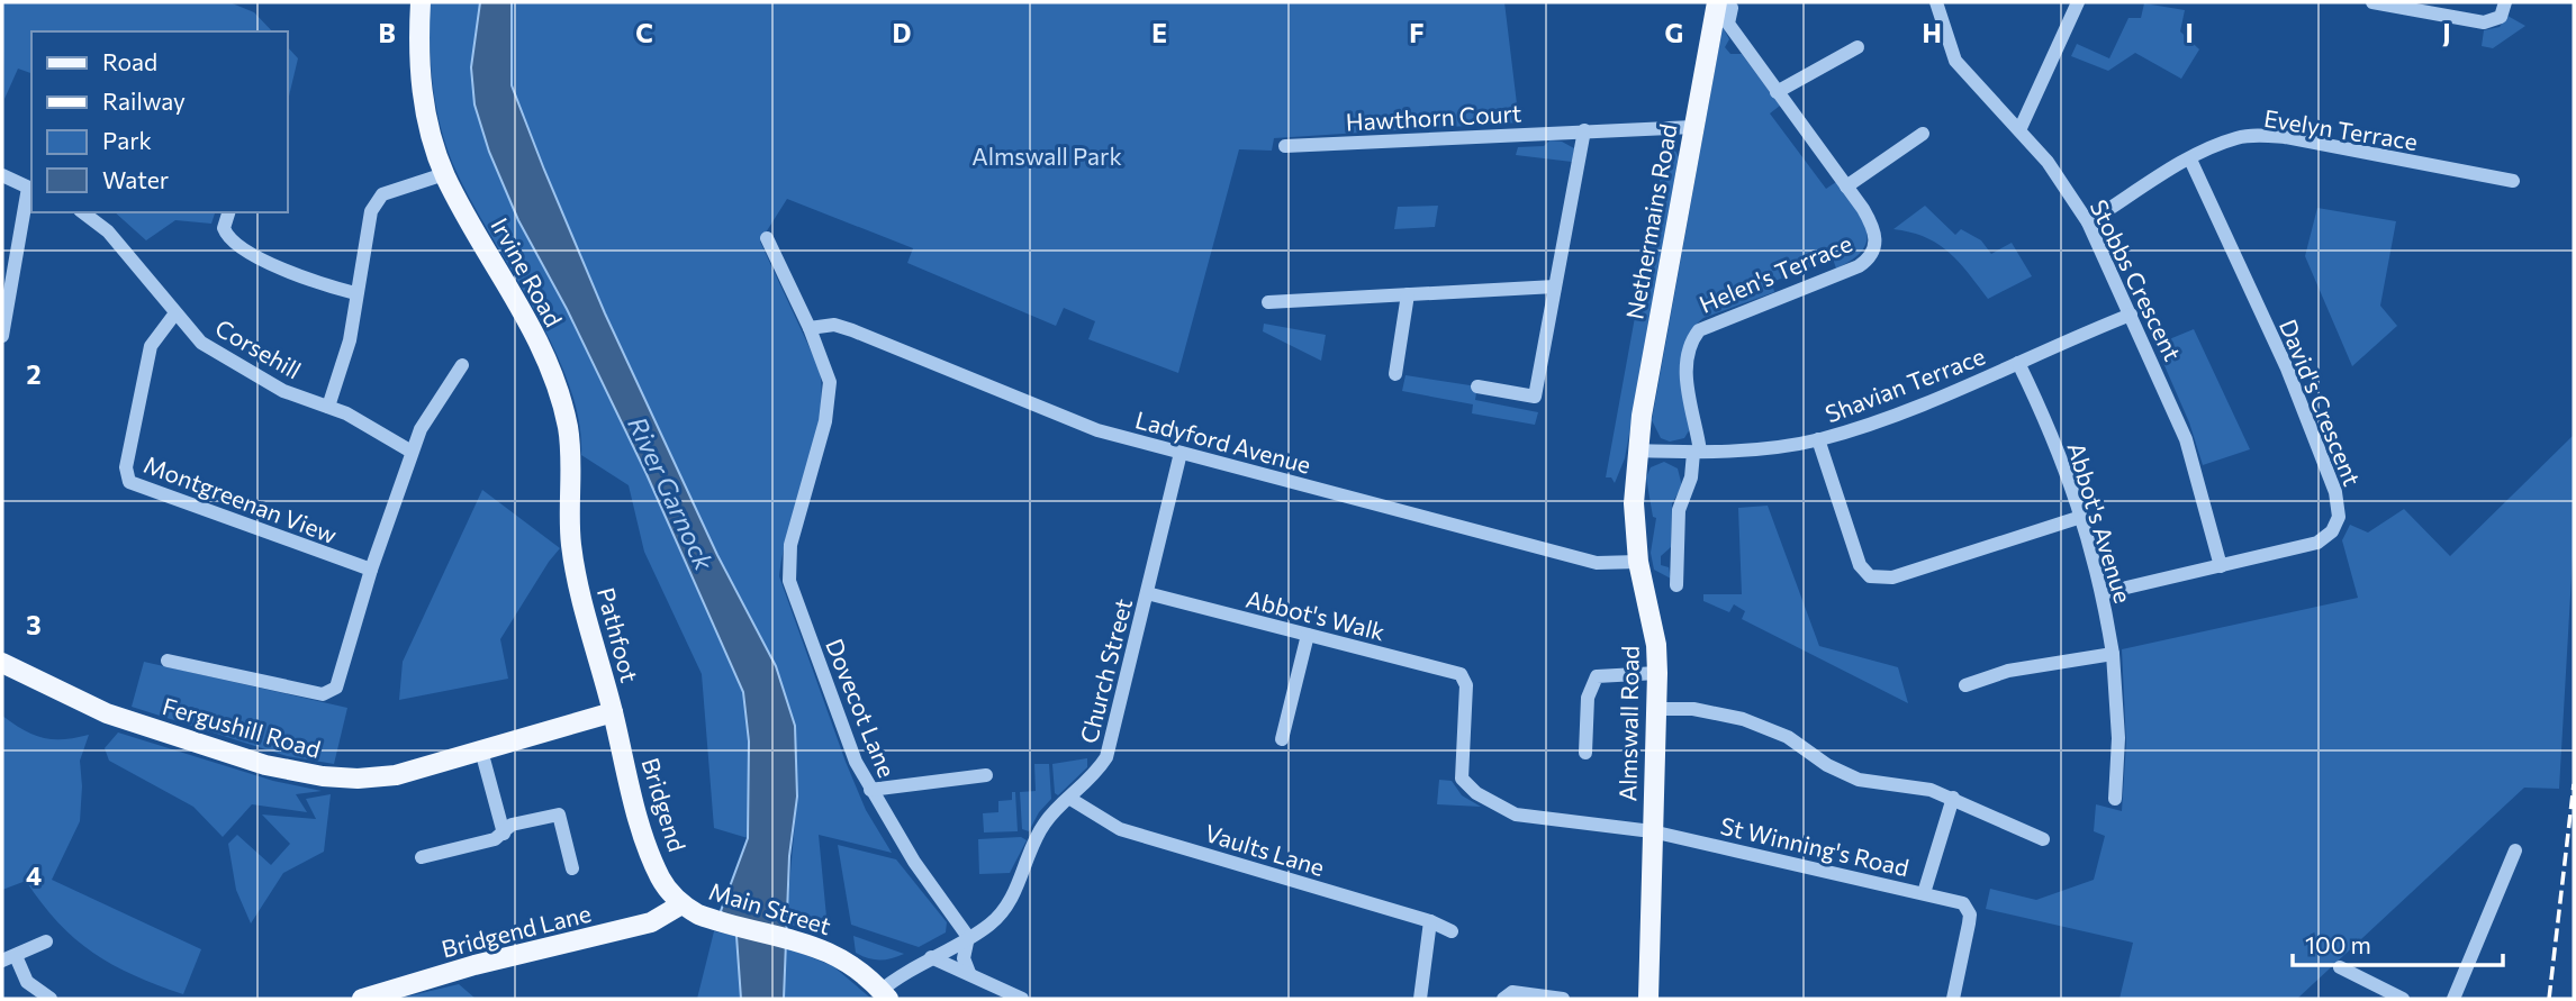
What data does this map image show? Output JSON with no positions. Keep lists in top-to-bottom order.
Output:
{
  "streets": {
    "main road": [
      "Nethermains Road",
      "Irvine Road",
      "Pathfoot",
      "Almswall Road",
      "Fergushill Road",
      "Bridgend",
      "Main Street",
      "Bridgend Lane"
    ],
    "street": [
      "Hawthorn Court",
      "Evelyn Terrace",
      "Helen's Terrace",
      "Stobbs Crescent",
      "Corsehill",
      "Shavian Terrace",
      "David's Crescent",
      "Ladyford Avenue",
      "Montgreenan View",
      "Abbot's Avenue",
      "Abbot's Walk",
      "Church Street",
      "Dovecot Lane",
      "St Winning's Road",
      "Vaults Lane"
    ]
  },
  "crossings": [
    ["Hawthorn Court", "Nethermains Road"],
    ["Evelyn Terrace", "Stobbs Crescent"],
    ["Evelyn Terrace", "David's Crescent"],
    ["Nethermains Road", "Helen's Terrace"],
    ["Nethermains Road", "Shavian Terrace"],
    ["Nethermains Road", "Almswall Road"],
    ["Irvine Road", "Pathfoot"],
    ["Helen's Terrace", "Shavian Terrace"],
    ["Stobbs Crescent", "Shavian Terrace"],
    ["Stobbs Crescent", "David's Crescent"],
    ["Corsehill", "Montgreenan View"],
    ["Shavian Terrace", "Abbot's Avenue"],
    ["Shavian Terrace", "Almswall Road"],
    ["David's Crescent", "Abbot's Avenue"],
    ["Ladyford Avenue", "Church Street"],
    ["Ladyford Avenue", "Dovecot Lane"],
    ["Ladyford Avenue", "Almswall Road"],
    ["Abbot's Walk", "Church Street"],
    ["Abbot's Walk", "St Winning's Road"],
    ["Pathfoot", "Fergushill Road"],
    ["Pathfoot", "Bridgend"],
    ["Church Street", "Dovecot Lane"],
    ["Church Street", "Vaults Lane"],
    ["Church Street", "Main Street"],
    ["Almswall Road", "St Winning's Road"],
    ["Fergushill Road", "Bridgend"],
    ["Bridgend", "Main Street"],
    ["Bridgend", "Bridgend Lane"],
    ["Main Street", "Bridgend Lane"]
  ],
  "water": ["River Garnock"],
  "parks": ["Almswall Park"],
  "legend": [
    "Road",
    "Railway",
    "Park",
    "Water"
  ],
  "scale_bar": "100 m",
  "grid": {
    "columns": [
      "B",
      "C",
      "D",
      "E",
      "F",
      "G",
      "H",
      "I",
      "J"
    ],
    "rows": ["2", "3", "4"]
  }
}
